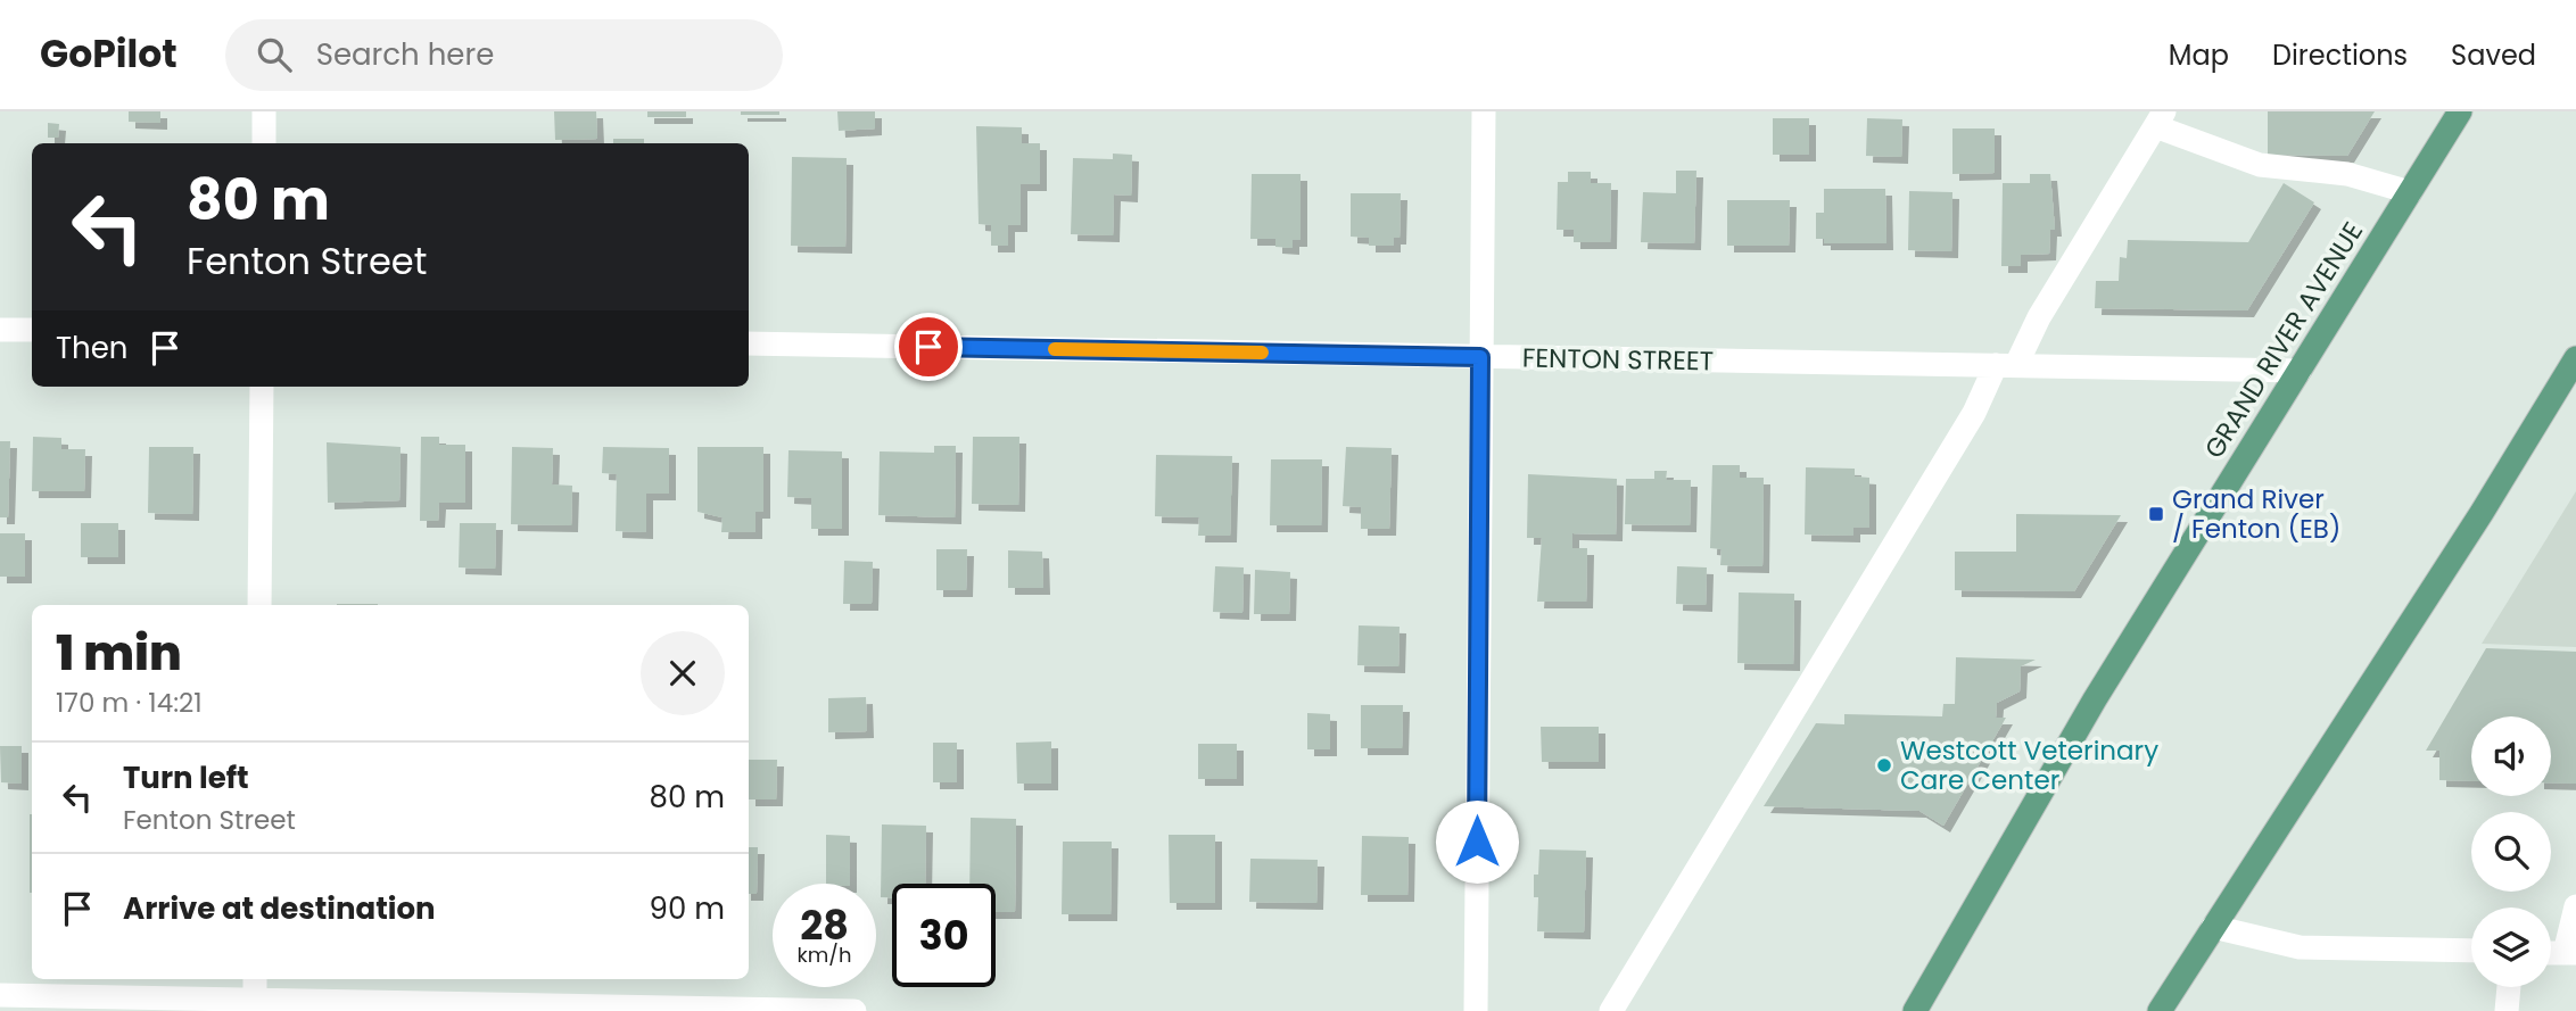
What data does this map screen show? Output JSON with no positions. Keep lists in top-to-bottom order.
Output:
{
  "streets": {
    "main road": ["GRAND RIVER AVENUE"],
    "street": ["FENTON STREET"]
  },
  "crossings": [
    ["GRAND RIVER AVENUE", "FENTON STREET"]
  ],
  "places": {
    "transit": ["Grand River / Fenton (EB)"],
    "other": ["Westcott Veterinary Care Center"]
  },
  "page": {
    "header": "GoPilot",
    "search": "Search here",
    "nav": ["Map", "Directions", "Saved"],
    "turn": ["80 m", "Fenton Street"],
    "then": "Then",
    "heading": ["1 min", "170 m · 14:21"],
    "list": [
      {
        "name": "Turn left",
        "note": "Fenton Street",
        "value": "80 m"
      },
      {
        "name": "Arrive at destination",
        "value": "90 m"
      }
    ],
    "speed": "28 km/h",
    "limit": "30"
  }
}
